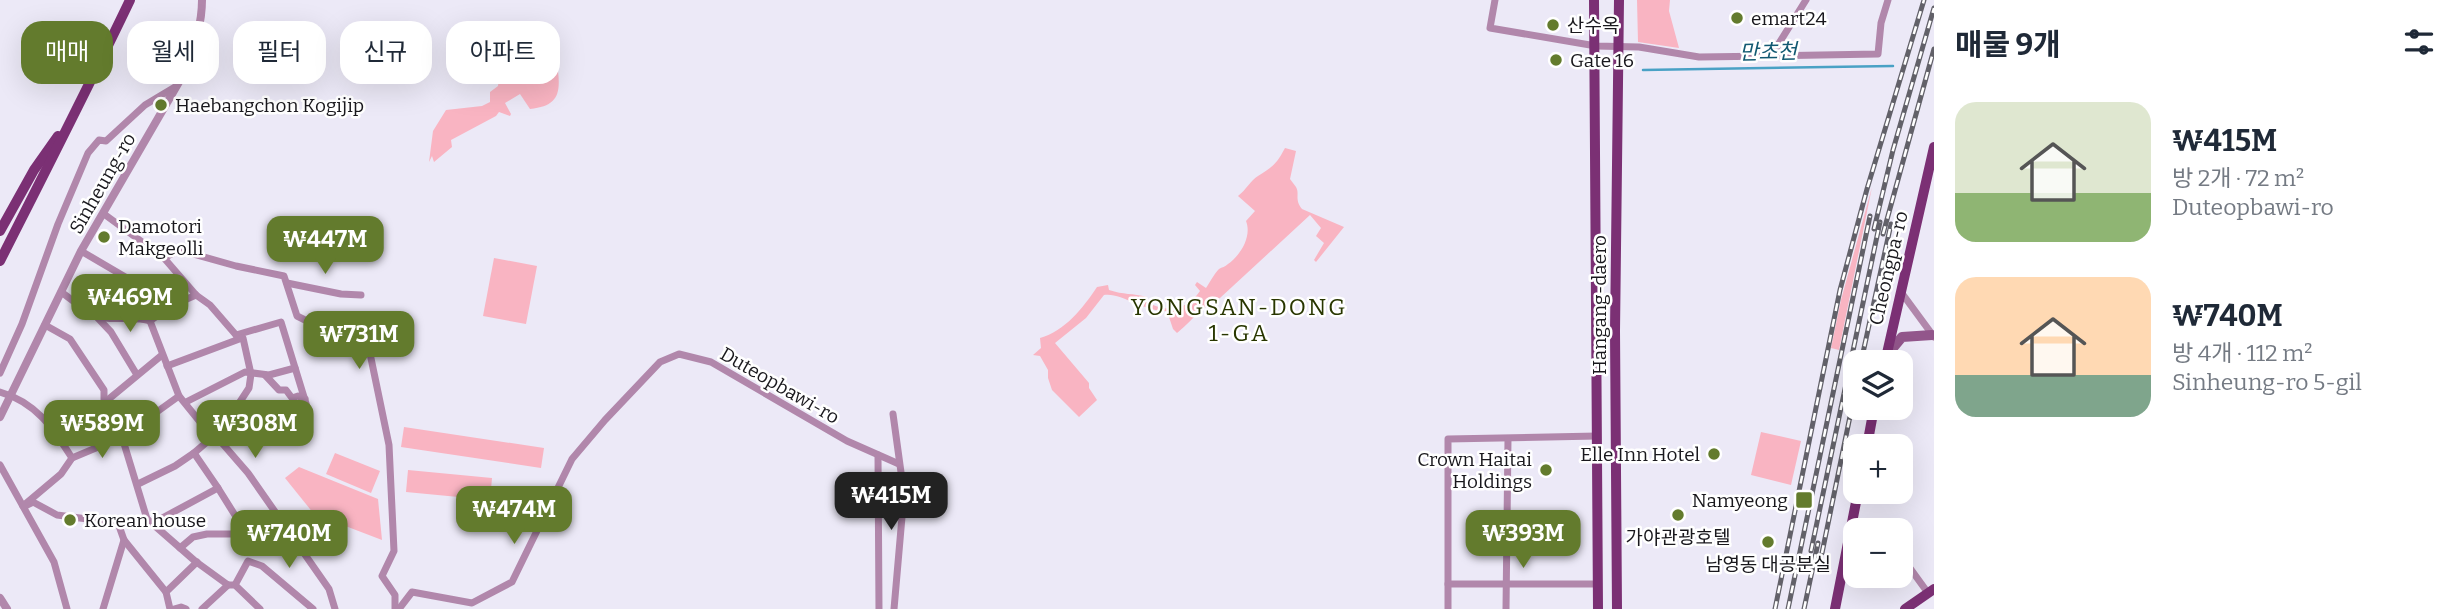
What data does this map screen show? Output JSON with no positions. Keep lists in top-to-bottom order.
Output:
{
  "streets": {
    "main road": ["Cheongpa-ro", "Hangang-daero"],
    "street": ["Sinheung-ro", "Duteopbawi-ro"]
  },
  "districts": ["YONGSAN-DONG 1-GA"],
  "water": ["만초천"],
  "places": {
    "other": [
      "emart24",
      "산수옥",
      "Gate 16",
      "Haebangchon Kogijip",
      "Damotori Makgeolli",
      "Elle Inn Hotel",
      "Crown Haitai Holdings",
      "가야관광호텔",
      "Korean house",
      "남영동 대공분실"
    ],
    "transit": ["Namyeong"]
  },
  "page": {
    "heading": "매물 9개",
    "chip": [
      "매매",
      "월세",
      "필터",
      "신규",
      "아파트"
    ],
    "list": [
      {
        "name": "₩415M",
        "note": "방 2개 · 72 m² · Duteopbawi-ro"
      },
      {
        "name": "₩740M",
        "note": "방 4개 · 112 m² · Sinheung-ro 5-gil"
      }
    ],
    "price": [
      "₩447M",
      "₩469M",
      "₩731M",
      "₩589M",
      "₩308M",
      "₩415M",
      "₩474M",
      "₩740M",
      "₩393M"
    ],
    "map_buttons": ["+", "−"]
  }
}
